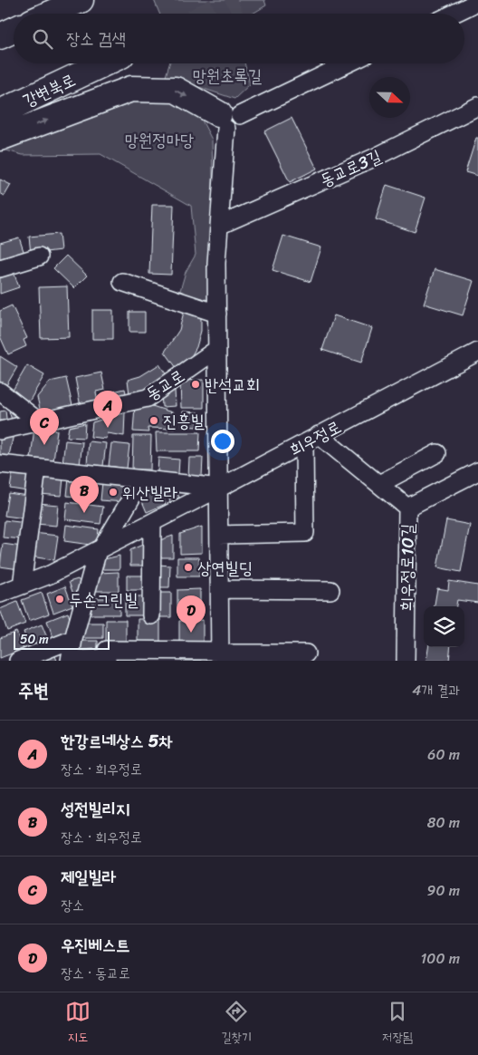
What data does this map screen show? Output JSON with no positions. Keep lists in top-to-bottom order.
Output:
{
  "streets": {
    "highway": ["강변북로"],
    "street": [
      "동교로3길",
      "동교로",
      "희우정로",
      "희우정로10길"
    ]
  },
  "crossings": [
    ["희우정로", "희우정로10길"]
  ],
  "parks": ["망원초록길", "망원정마당"],
  "places": [
    "반석교회",
    "진흥빌",
    "위산빌라",
    "상연빌딩",
    "두손그린빌"
  ],
  "scale_bar": "50 m",
  "north": "right",
  "page": {
    "search": "장소 검색",
    "pins": [
      "A",
      "C",
      "B",
      "D"
    ],
    "scale": "50 m",
    "heading": ["주변", "4개 결과"],
    "list": [
      {
        "mark": "A",
        "name": "한강르네상스 5차",
        "note": "장소 · 희우정로",
        "value": "60 m"
      },
      {
        "mark": "B",
        "name": "성전빌리지",
        "note": "장소 · 희우정로",
        "value": "80 m"
      },
      {
        "mark": "C",
        "name": "제일빌라",
        "note": "장소",
        "value": "90 m"
      },
      {
        "mark": "D",
        "name": "우진베스트",
        "note": "장소 · 동교로",
        "value": "100 m"
      }
    ],
    "nav": ["지도", "길찾기", "저장됨"]
  }
}
